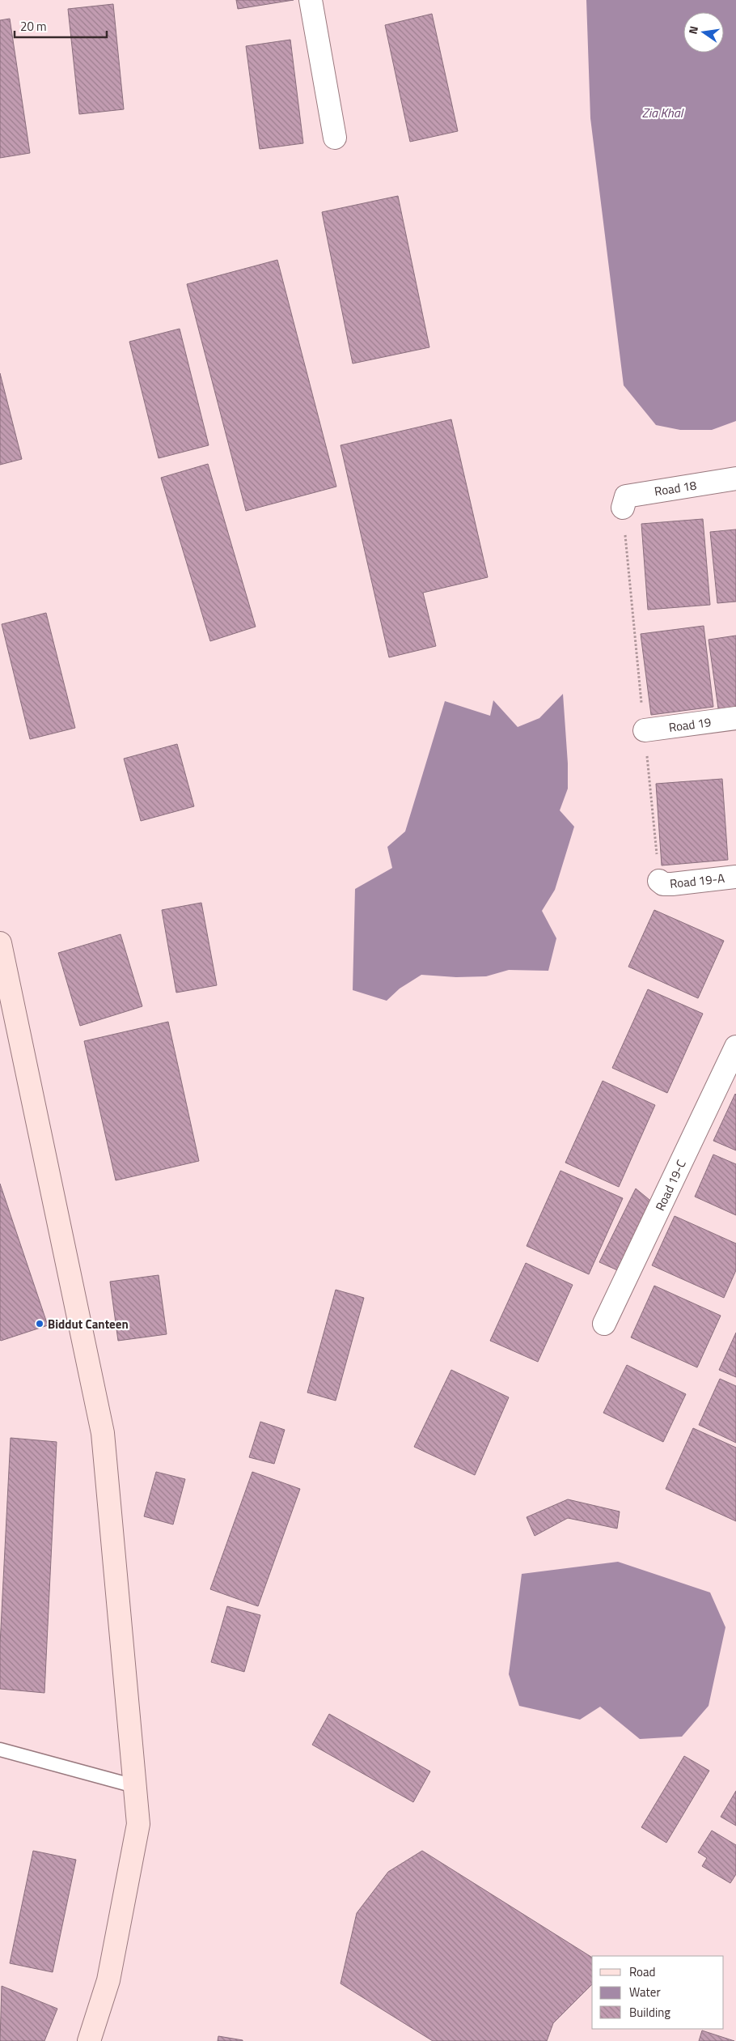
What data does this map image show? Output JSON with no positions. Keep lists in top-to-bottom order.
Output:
{
  "streets": {
    "street": [
      "Road 18",
      "Road 19",
      "Road 19-A",
      "Road 19-C"
    ]
  },
  "water": ["Zia Khal"],
  "places": ["Biddut Canteen"],
  "legend": ["Road", "Water", "Building"],
  "scale_bar": "20 m",
  "north": "left"
}
